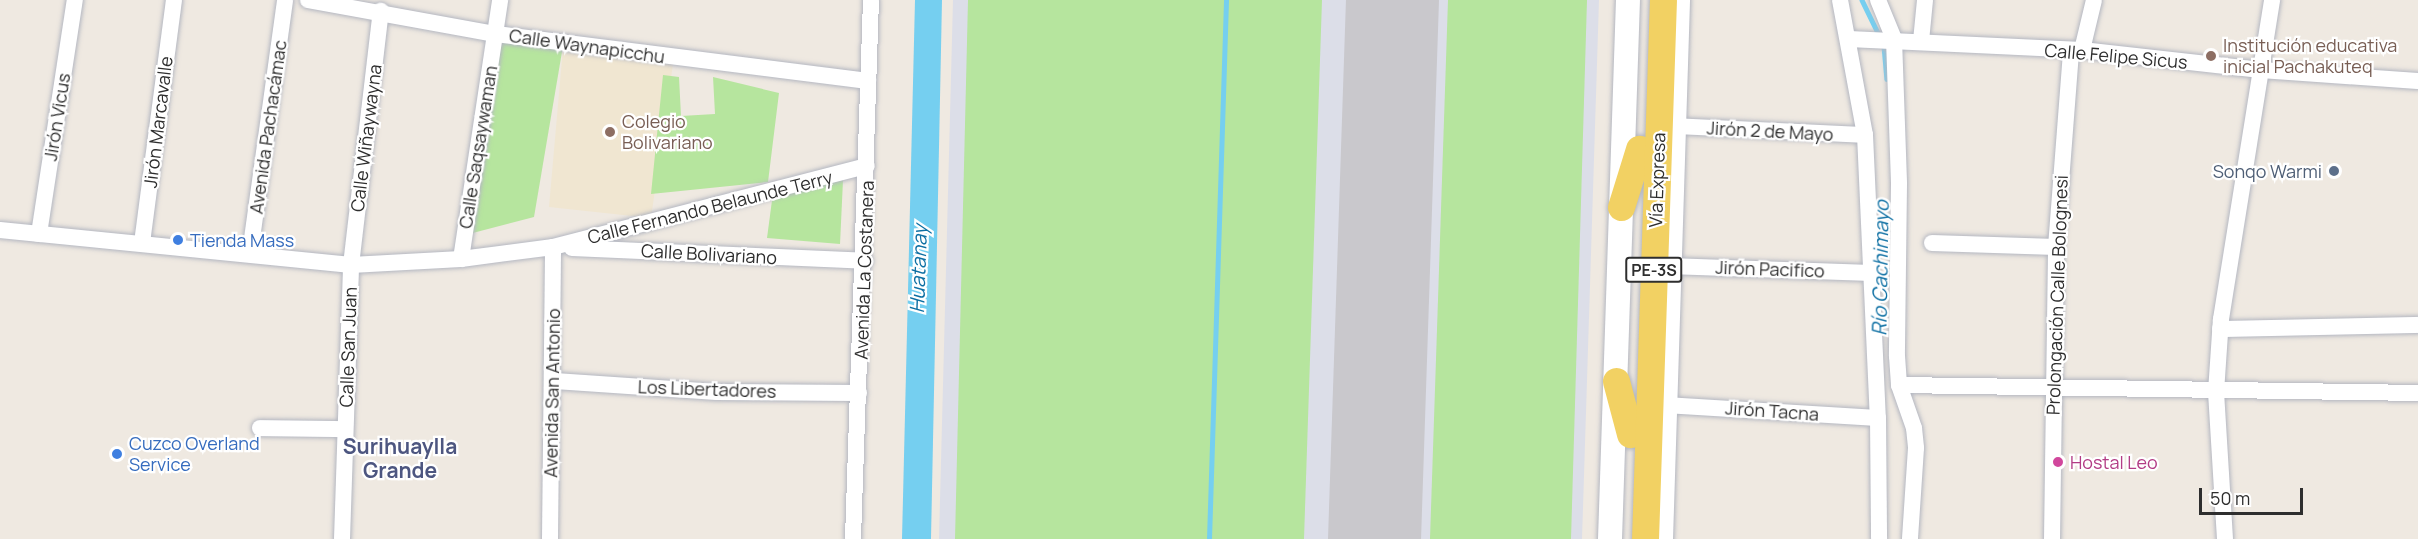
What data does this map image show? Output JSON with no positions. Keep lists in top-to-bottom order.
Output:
{
  "streets": {
    "main road": ["Vía Expresa", "PE-3S"],
    "street": [
      "Calle Waynapicchu",
      "Calle Felipe Sicus",
      "Jirón Vicus",
      "Jirón Marcavalle",
      "Avenida Pachacámac",
      "Jirón 2 de Mayo",
      "Calle Wiñaywayna",
      "Calle Saqsaywaman",
      "Calle Fernando Belaunde Terry",
      "Calle Bolivariano",
      "Jirón Pacifico",
      "Avenida La Costanera",
      "Prolongación Calle Bolognesi",
      "Calle San Juan",
      "Los Libertadores",
      "Avenida San Antonio",
      "Jirón Tacna"
    ]
  },
  "crossings": [
    ["Calle Waynapicchu", "Calle Wiñaywayna"],
    ["Calle Waynapicchu", "Calle Saqsaywaman"],
    ["Calle Waynapicchu", "Avenida La Costanera"],
    ["Calle Felipe Sicus", "Prolongación Calle Bolognesi"],
    ["Jirón 2 de Mayo", "Vía Expresa"],
    ["Calle Wiñaywayna", "Calle San Juan"],
    ["Vía Expresa", "Jirón Pacifico"],
    ["Vía Expresa", "Jirón Tacna"],
    ["Calle Fernando Belaunde Terry", "Calle Bolivariano"],
    ["Calle Fernando Belaunde Terry", "Avenida La Costanera"],
    ["Calle Fernando Belaunde Terry", "Avenida San Antonio"],
    ["Calle Bolivariano", "Avenida La Costanera"],
    ["Calle Bolivariano", "Avenida San Antonio"],
    ["Avenida La Costanera", "Los Libertadores"],
    ["Los Libertadores", "Avenida San Antonio"]
  ],
  "districts": ["Surihuaylla Grande"],
  "water": ["Río Cachimayo", "Huatanay"],
  "places": [
    "Institución educativa inicial Pachakuteq",
    "Colegio Bolivariano",
    "Sonqo Warmi",
    "Tienda Mass",
    "Cuzco Overland Service",
    "Hostal Leo"
  ],
  "scale_bar": "50 m"
}
